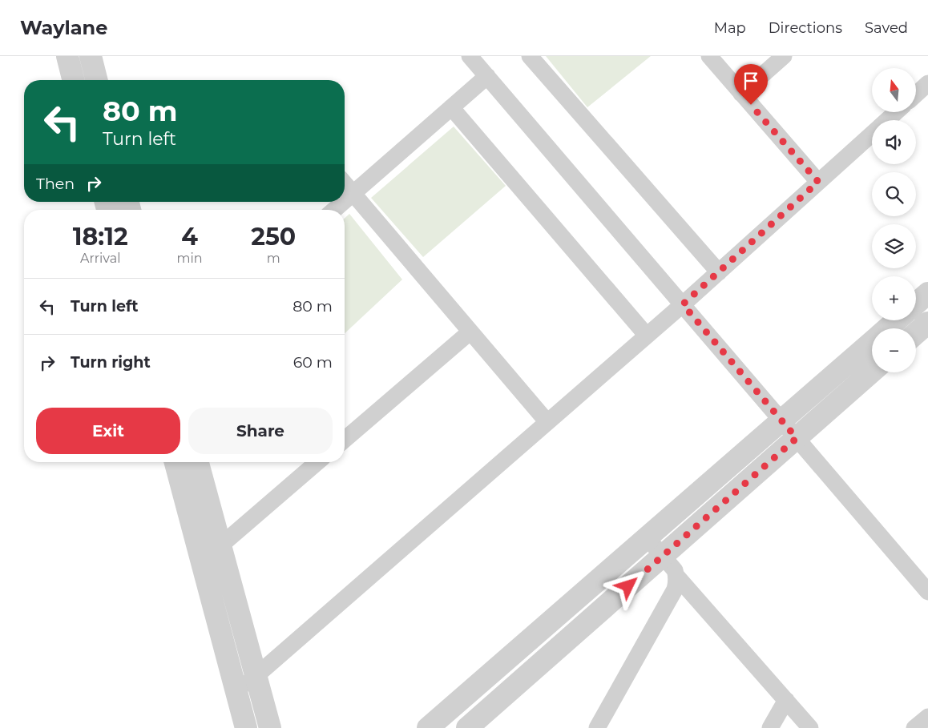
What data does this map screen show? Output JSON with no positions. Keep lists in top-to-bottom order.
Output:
{
  "north": "top",
  "page": {
    "header": "Waylane",
    "nav": ["Map", "Directions", "Saved"],
    "map_buttons": ["+", "−"],
    "turn": ["80 m", "Turn left"],
    "then": "Then",
    "eta": [
      "18:12",
      "Arrival",
      "4",
      "min",
      "250",
      "m"
    ],
    "list": [
      {
        "name": "Turn left",
        "value": "80 m"
      },
      {
        "name": "Turn right",
        "value": "60 m"
      }
    ],
    "buttons": ["Exit", "Share"]
  }
}
